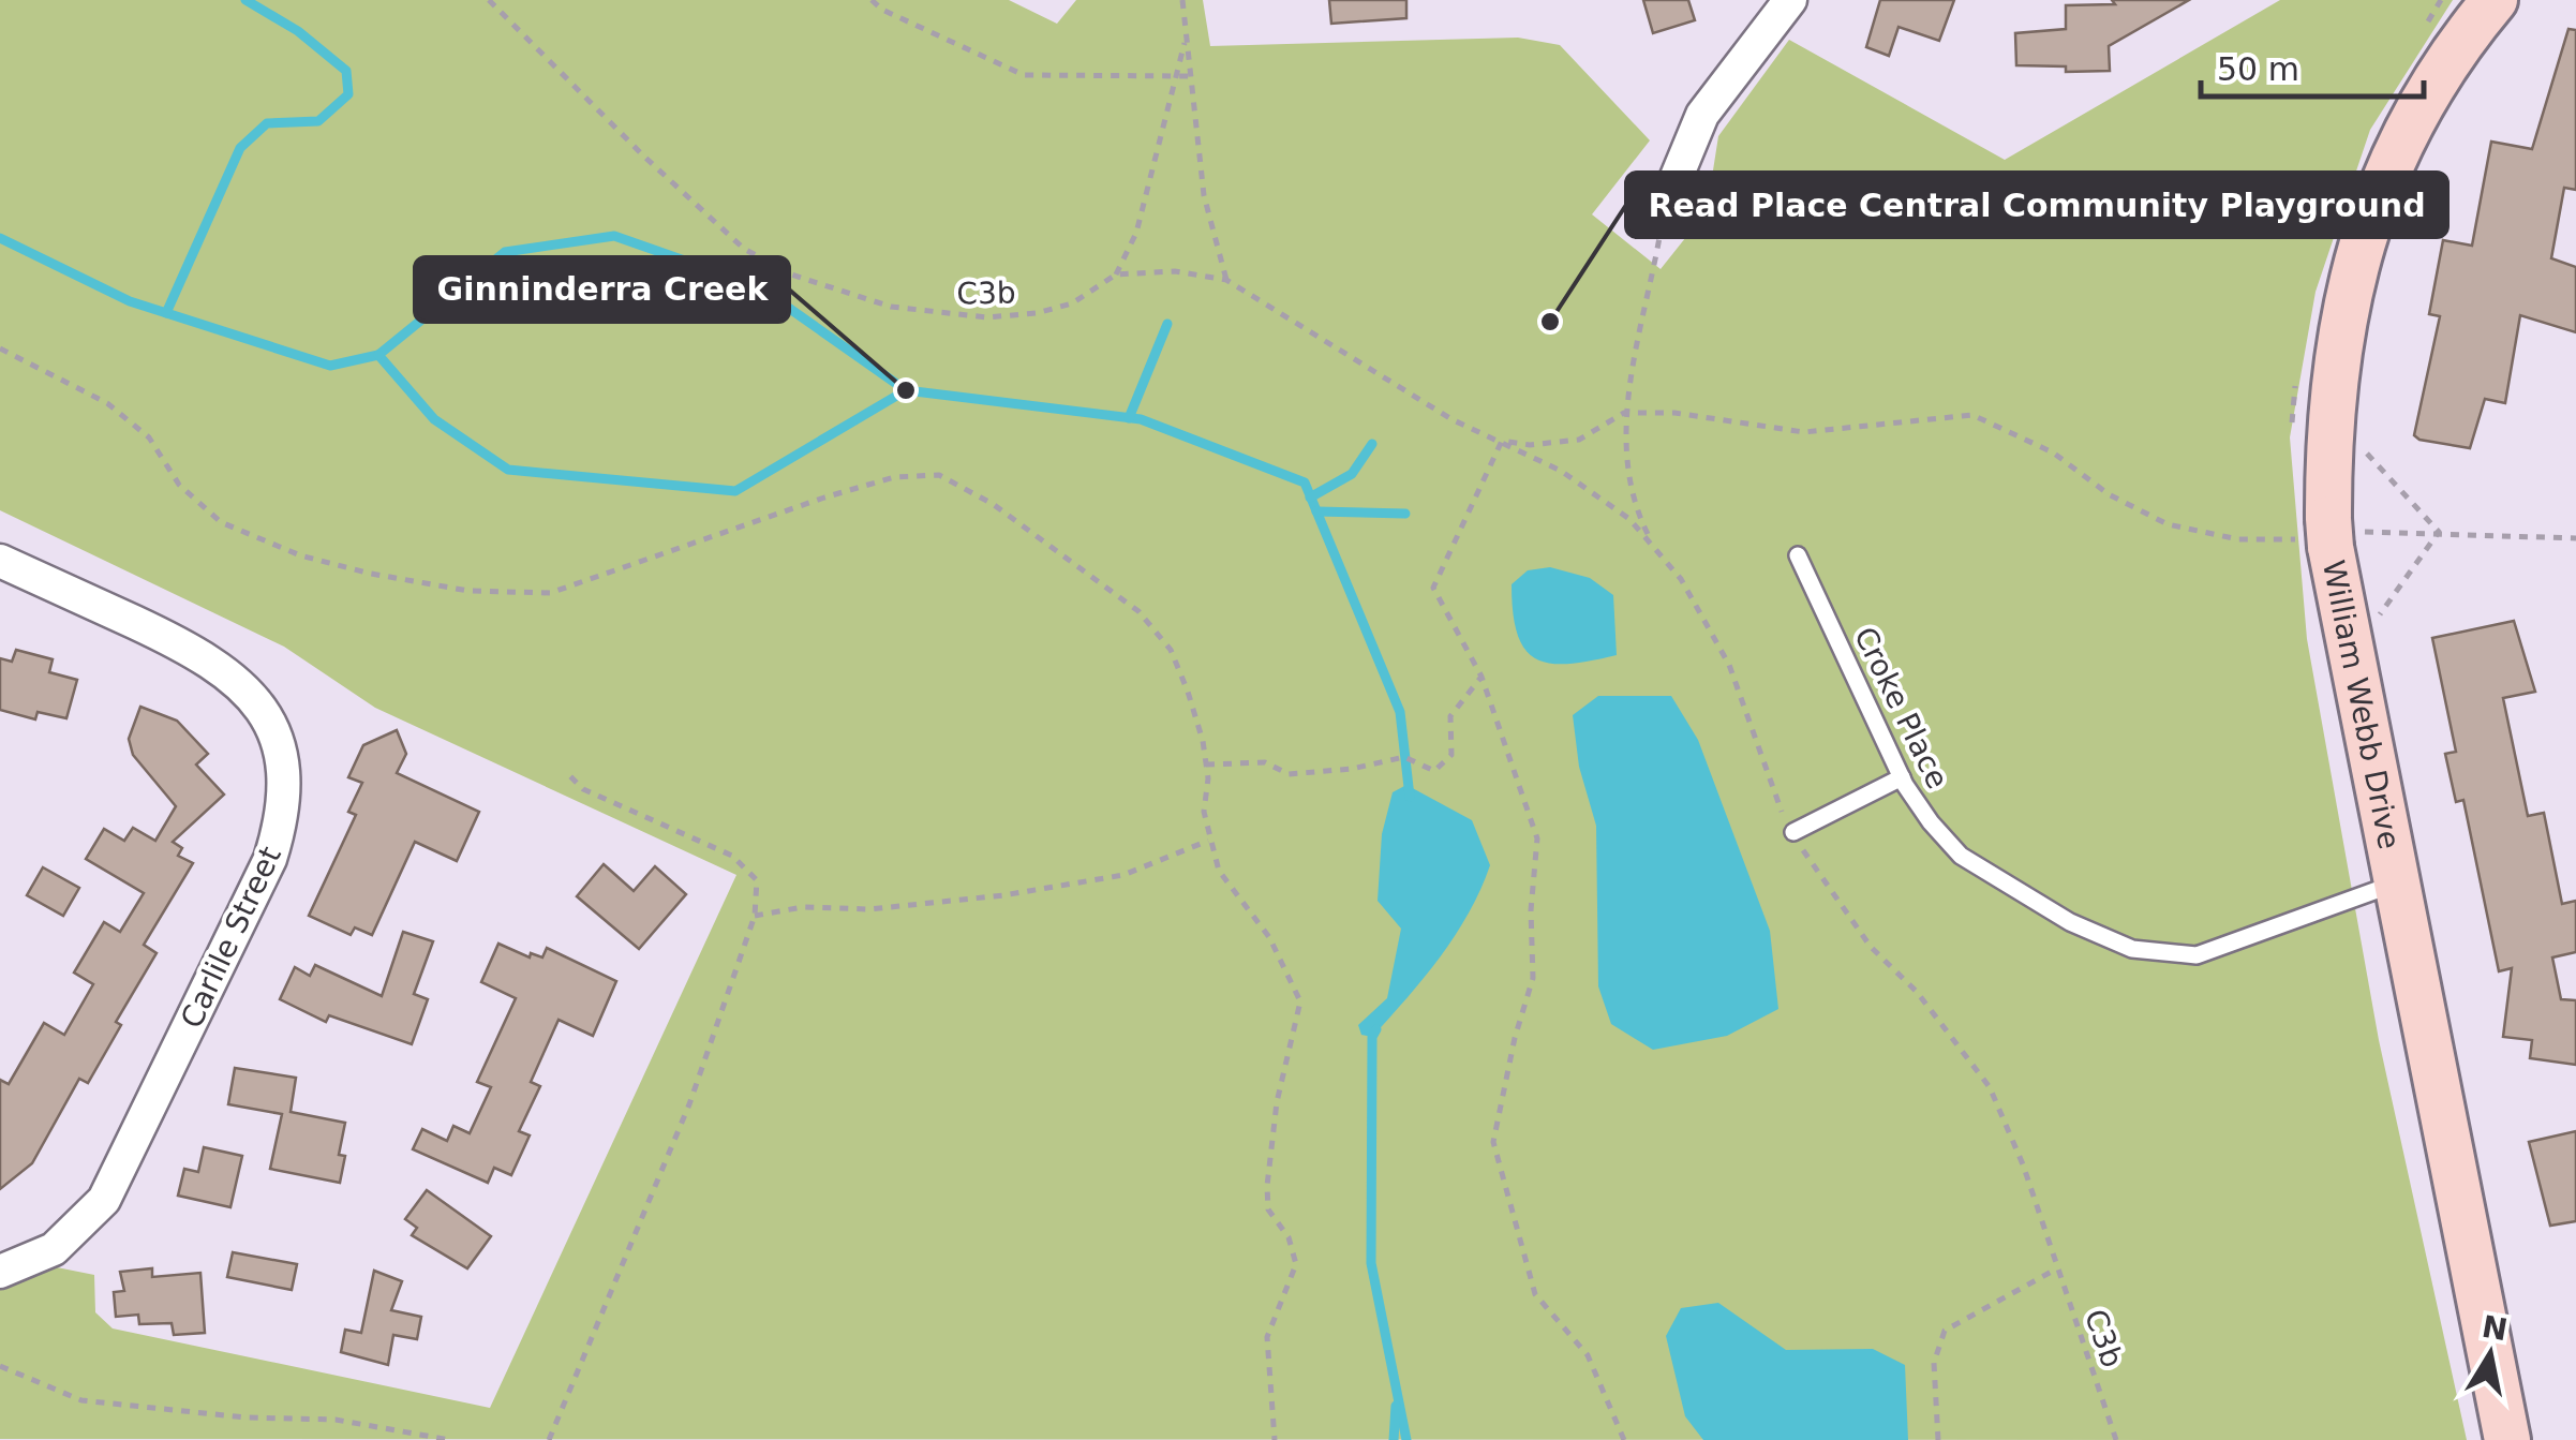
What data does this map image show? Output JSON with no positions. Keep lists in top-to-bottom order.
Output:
{
  "streets": {
    "main road": ["William Webb Drive"],
    "street": ["Carlile Street"],
    "lane": ["Croke Place"],
    "path": ["C3b"]
  },
  "crossings": [
    ["William Webb Drive", "Croke Place"]
  ],
  "places": ["Read Place Central Community Playground", "Ginninderra Creek"],
  "scale_bar": "50 m",
  "north": "top"
}
